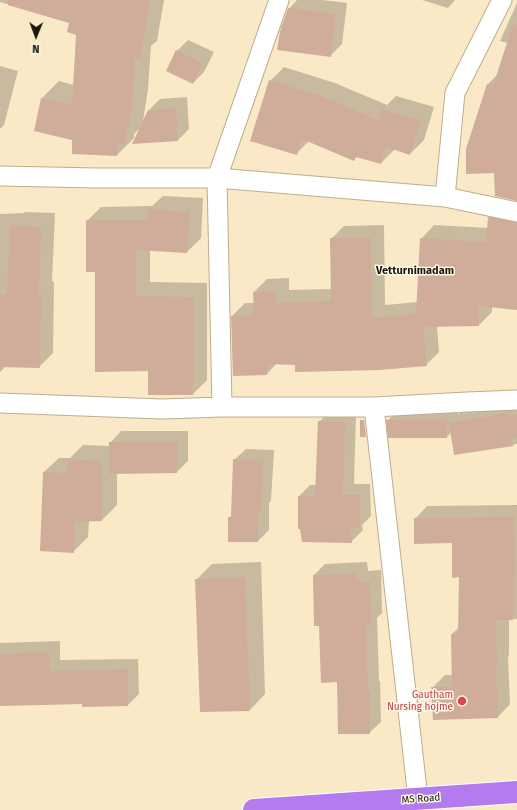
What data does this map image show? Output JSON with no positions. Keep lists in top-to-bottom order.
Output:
{
  "streets": {
    "highway": ["MS Road"]
  },
  "districts": ["Vetturnimadam"],
  "places": ["Gautham Nursing hojme"],
  "north": "bottom"
}
